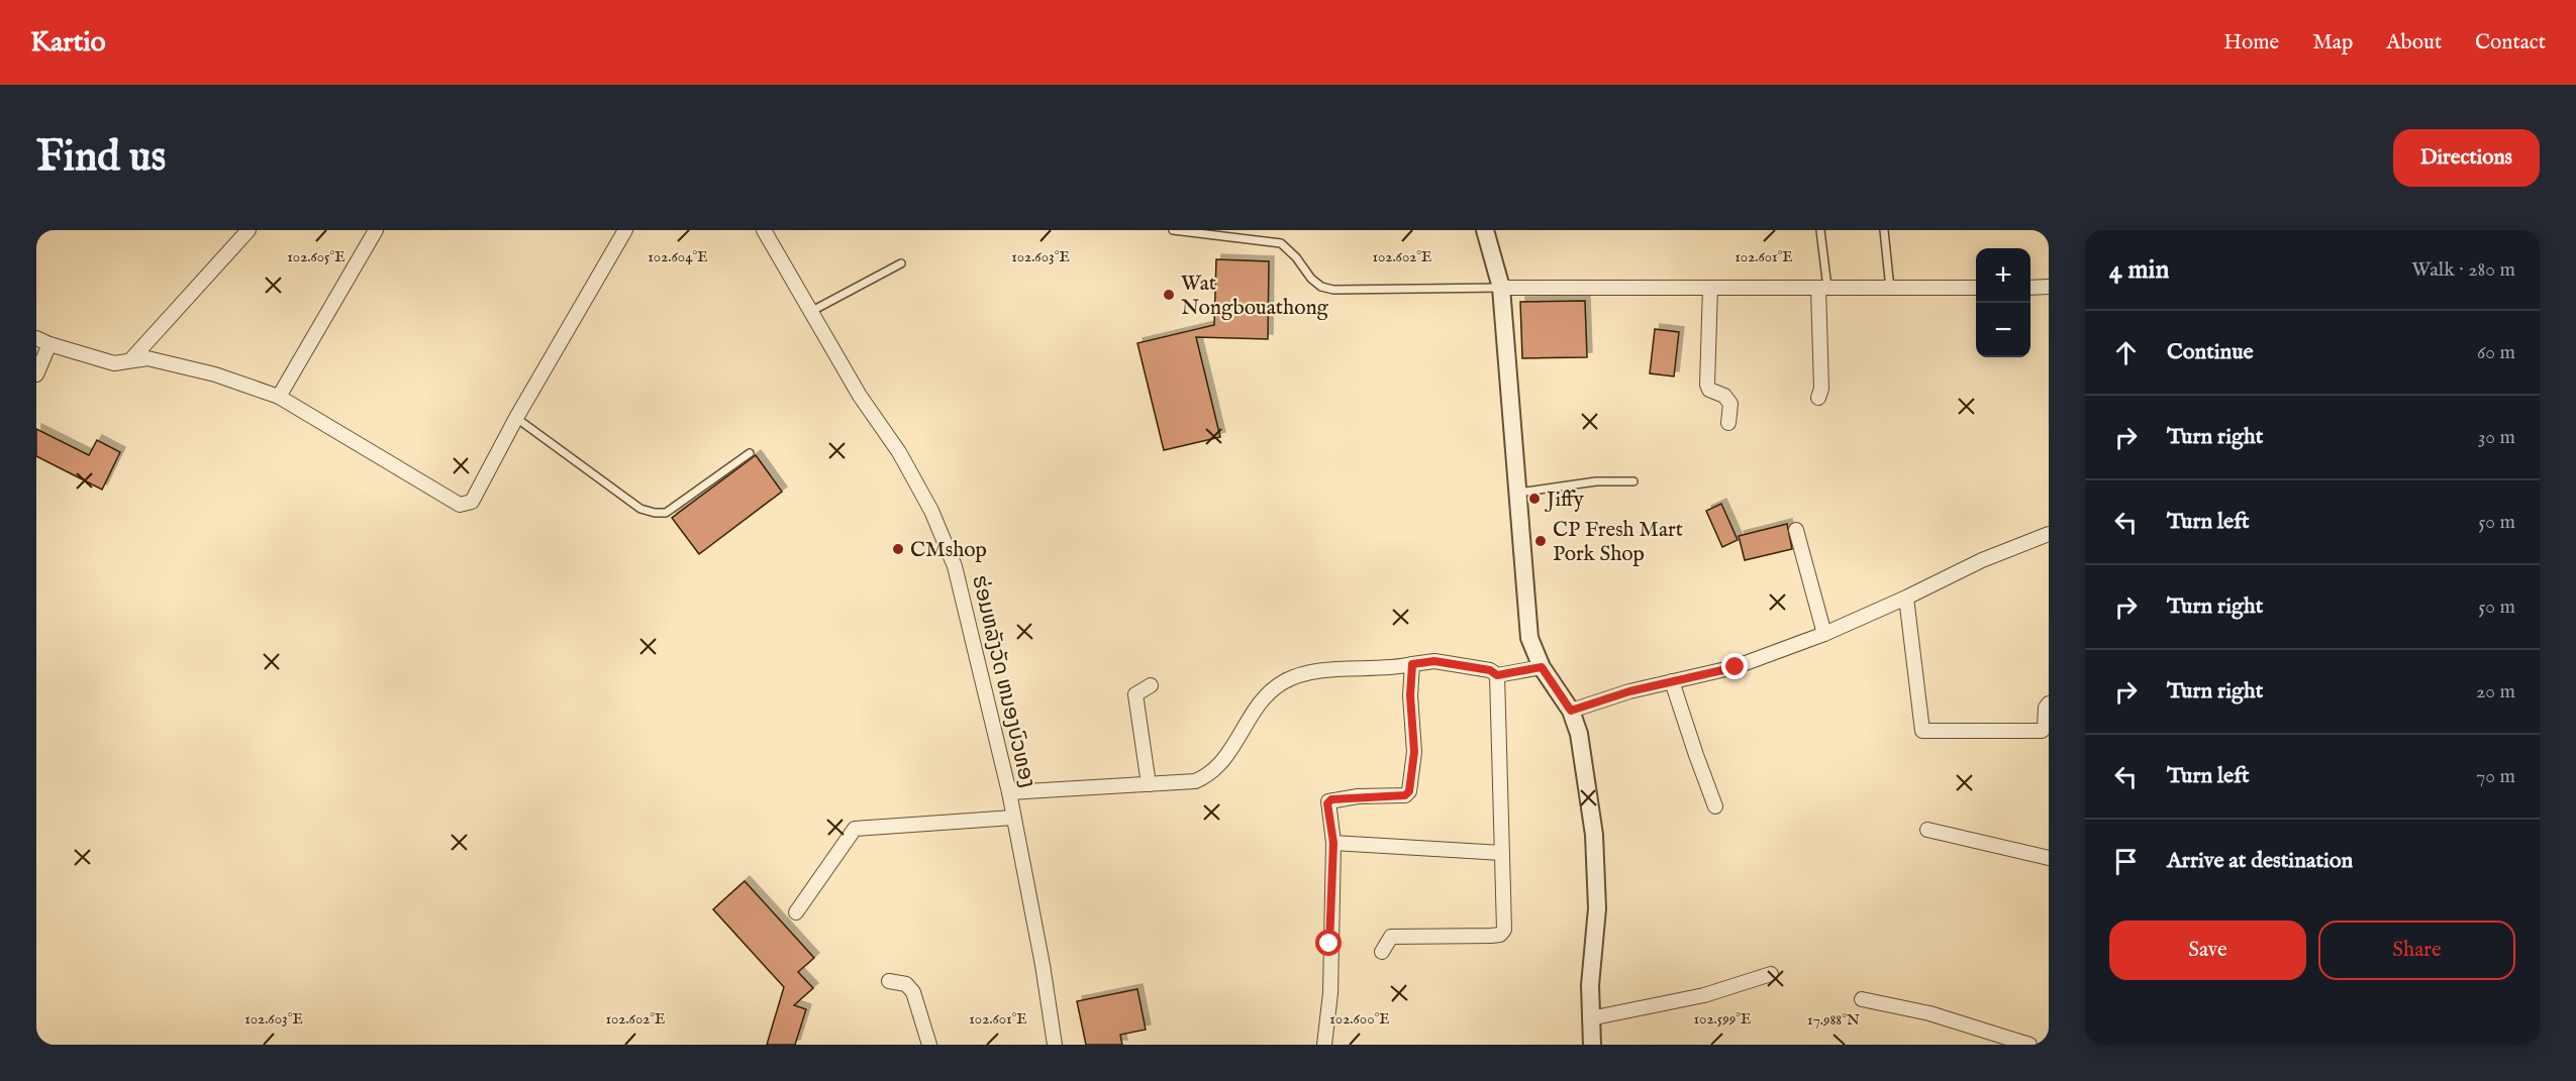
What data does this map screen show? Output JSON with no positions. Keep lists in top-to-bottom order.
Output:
{
  "streets": {
    "street": ["ຮ່ອມຫລັງວັດ ຫນອງບົວທອງ"]
  },
  "places": [
    "Wat Nongbouathong",
    "Jiffy",
    "CP Fresh Mart Pork Shop",
    "CMshop"
  ],
  "page": {
    "header": "Kartio",
    "nav": [
      "Home",
      "Map",
      "About",
      "Contact"
    ],
    "buttons": [
      "Directions",
      ["Save", "Share"]
    ],
    "title": "Find us",
    "heading": ["4 min", "Walk · 280 m"],
    "map_buttons": ["+", "−"],
    "list": [
      ["Continue", "60 m"],
      ["Turn right", "30 m"],
      ["Turn left", "50 m"],
      ["Turn right", "50 m"],
      ["Turn right", "20 m"],
      ["Turn left", "70 m"],
      "Arrive at destination"
    ]
  },
  "coordinates": [
    "102.605°E",
    "102.604°E",
    "102.603°E",
    "102.602°E",
    "102.601°E",
    "102.600°E",
    "102.599°E",
    "17.988°N"
  ]
}
